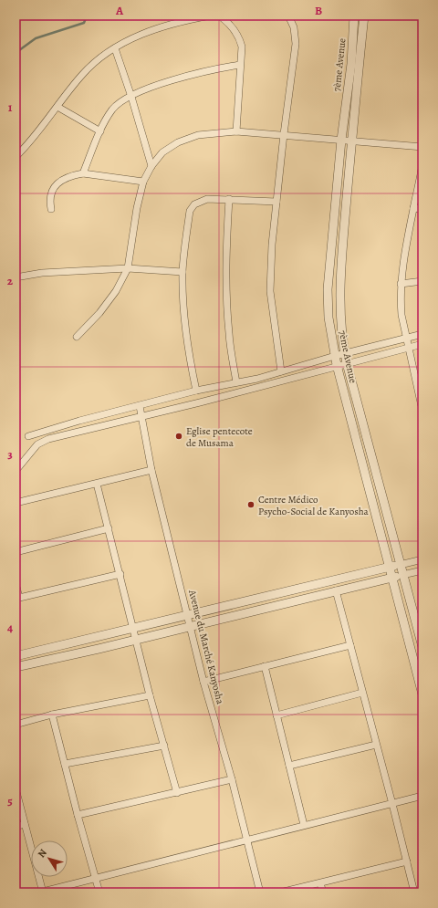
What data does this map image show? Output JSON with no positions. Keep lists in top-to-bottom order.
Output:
{
  "streets": {
    "street": ["7ème Avenue", "Avenue du Marché Kanyosha"]
  },
  "places": ["Eglise pentecote de Musama", "Centre Médico Psycho-Social de Kanyosha"],
  "north": "top left",
  "grid": {
    "columns": ["A", "B"],
    "rows": [
      "1",
      "2",
      "3",
      "4",
      "5"
    ]
  }
}
